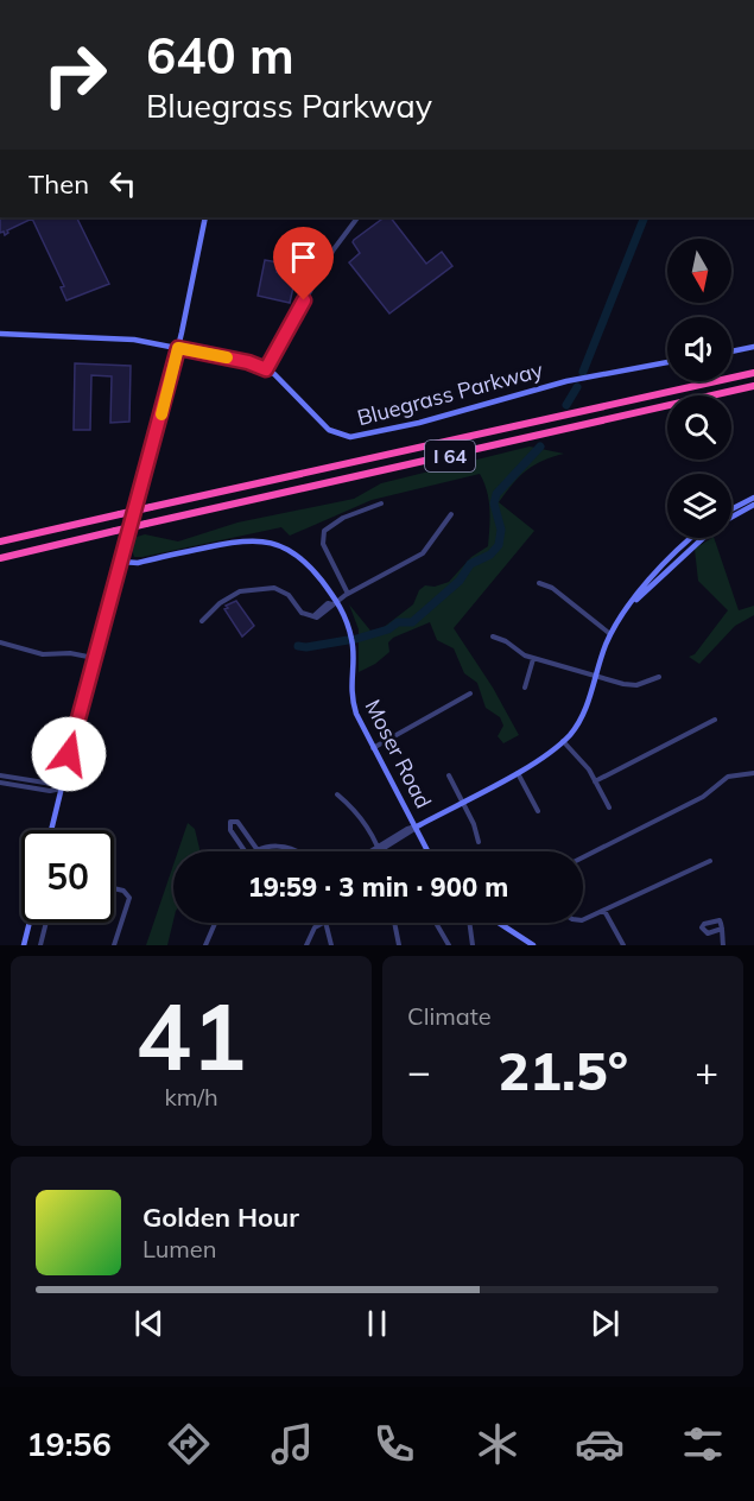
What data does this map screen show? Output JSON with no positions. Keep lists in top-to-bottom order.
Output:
{
  "streets": {
    "highway": ["I 64"],
    "street": ["Bluegrass Parkway", "Moser Road"]
  },
  "north": "bottom",
  "page": {
    "turn": ["640 m", "Bluegrass Parkway"],
    "then": "Then",
    "limit": "50",
    "trip": "19:59 · 3 min · 900 m",
    "tile": [
      ["41", "km/h"],
      "Climate"
    ],
    "heat": ["−", "21.5°", "+"],
    "song": ["Golden Hour", "Lumen"],
    "tabs": "19:56"
  }
}
